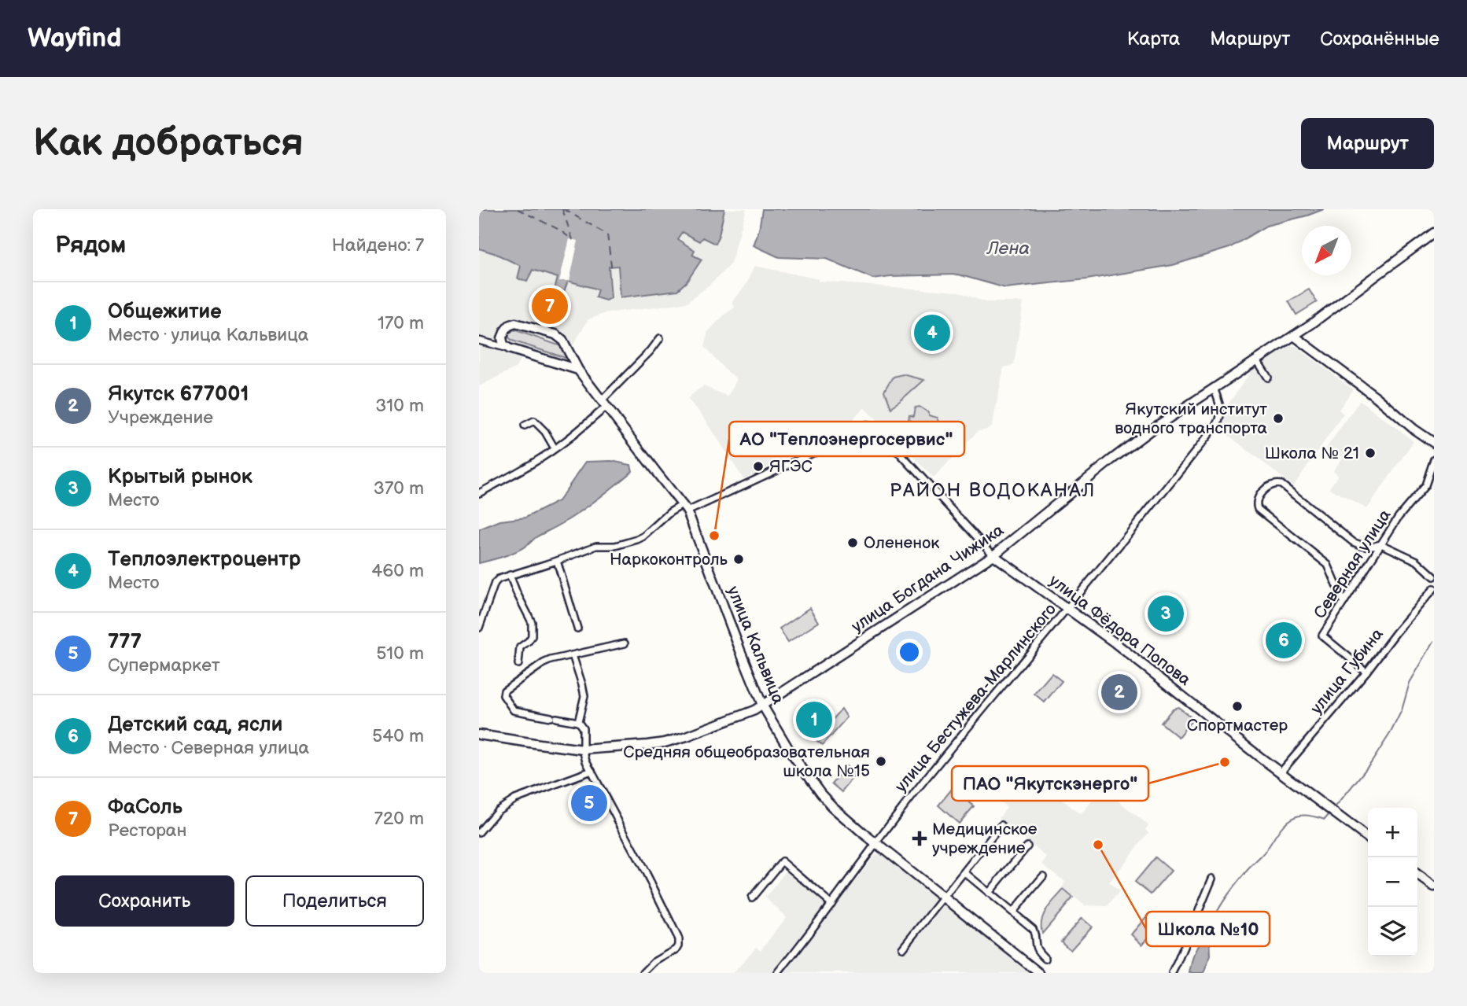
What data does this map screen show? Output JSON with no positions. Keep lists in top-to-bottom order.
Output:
{
  "streets": {
    "street": [
      "Северная улица",
      "улица Богдана Чижика",
      "улица Фёдора Попова",
      "улица Кальвица",
      "улица Губина",
      "улица Бестужева-Марлинского"
    ]
  },
  "crossings": [
    ["Северная улица", "улица Губина"],
    ["улица Богдана Чижика", "улица Фёдора Попова"],
    ["улица Богдана Чижика", "улица Кальвица"],
    ["улица Богдана Чижика", "улица Бестужева-Марлинского"],
    ["улица Фёдора Попова", "улица Кальвица"],
    ["улица Фёдора Попова", "улица Губина"],
    ["улица Фёдора Попова", "улица Бестужева-Марлинского"],
    ["улица Кальвица", "улица Бестужева-Марлинского"]
  ],
  "districts": ["РАЙОН ВОДОКАНАЛ"],
  "water": ["Лена"],
  "places": {
    "other": [
      "Якутский институт водного транспорта",
      "Школа № 21",
      "ЯГЭС",
      "АО \"Теплоэнергосервис\"",
      "Олененок",
      "Наркоконтроль",
      "Спортмастер",
      "Средняя общеобразовательная школа №15",
      "ПАО \"Якутскэнерго\"",
      "Школа №10"
    ],
    "health": ["Медицинское учреждение"]
  },
  "north": "bottom left",
  "page": {
    "header": "Wayfind",
    "nav": ["Карта", "Маршрут", "Сохранённые"],
    "buttons": [
      "Маршрут",
      ["Сохранить", "Поделиться"]
    ],
    "title": "Как добраться",
    "heading": ["Рядом", "Найдено: 7"],
    "list": [
      {
        "mark": "1",
        "name": "Общежитие",
        "note": "Место · улица Кальвица",
        "value": "170 m"
      },
      {
        "mark": "2",
        "name": "Якутск 677001",
        "note": "Учреждение",
        "value": "310 m"
      },
      {
        "mark": "3",
        "name": "Крытый рынок",
        "note": "Место",
        "value": "370 m"
      },
      {
        "mark": "4",
        "name": "Теплоэлектроцентр",
        "note": "Место",
        "value": "460 m"
      },
      {
        "mark": "5",
        "name": "777",
        "note": "Супермаркет",
        "value": "510 m"
      },
      {
        "mark": "6",
        "name": "Детский сад, ясли",
        "note": "Место · Северная улица",
        "value": "540 m"
      },
      {
        "mark": "7",
        "name": "ФаСоль",
        "note": "Ресторан",
        "value": "720 m"
      }
    ],
    "pins": [
      "7",
      "4",
      "3",
      "6",
      "2",
      "1",
      "5"
    ],
    "map_buttons": ["+", "−"]
  }
}
